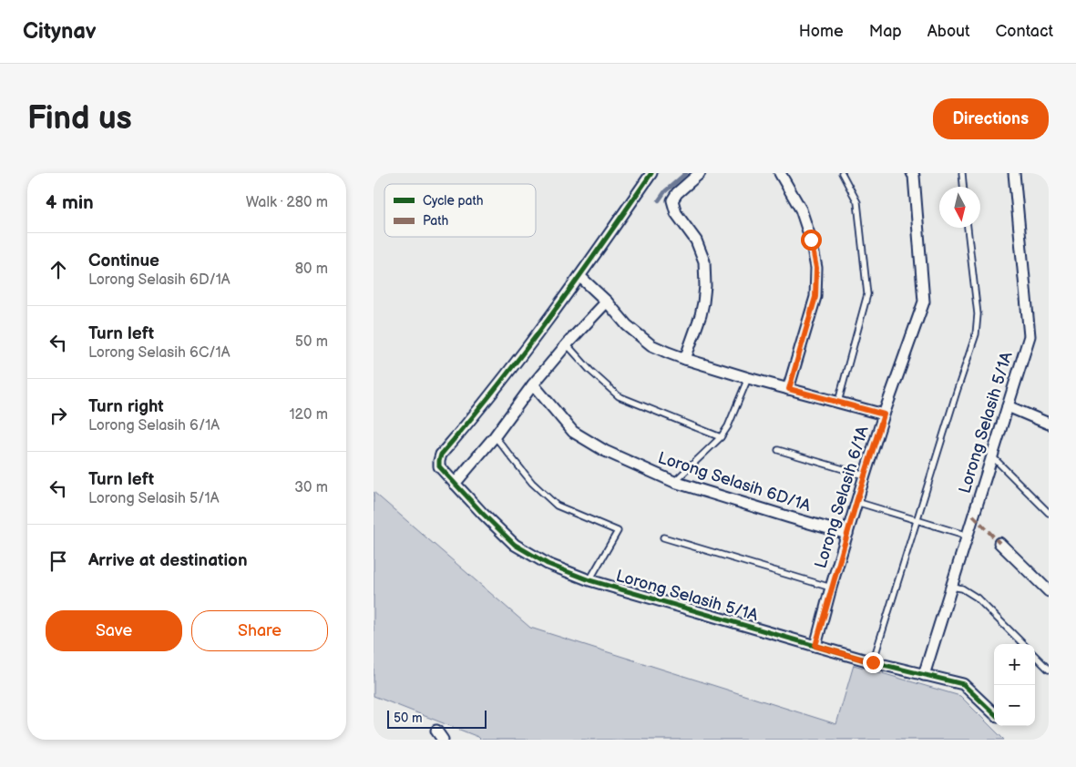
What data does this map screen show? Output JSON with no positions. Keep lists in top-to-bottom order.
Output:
{
  "streets": {
    "street": ["Lorong Selasih 5/1A", "Lorong Selasih 6D/1A", "Lorong Selasih 6/1A"]
  },
  "crossings": [
    ["Lorong Selasih 5/1A", "Lorong Selasih 6/1A"],
    ["Lorong Selasih 6D/1A", "Lorong Selasih 6/1A"]
  ],
  "legend": ["Cycle path", "Path"],
  "scale_bar": "50 m",
  "north": "bottom",
  "page": {
    "header": "Citynav",
    "nav": [
      "Home",
      "Map",
      "About",
      "Contact"
    ],
    "buttons": [
      "Directions",
      ["Save", "Share"]
    ],
    "title": "Find us",
    "heading": ["4 min", "Walk · 280 m"],
    "list": [
      ["Continue", "Lorong Selasih 6D/1A", "80 m"],
      ["Turn left", "Lorong Selasih 6C/1A", "50 m"],
      ["Turn right", "Lorong Selasih 6/1A", "120 m"],
      ["Turn left", "Lorong Selasih 5/1A", "30 m"],
      "Arrive at destination"
    ],
    "map_buttons": ["+", "−"],
    "scale": "50 m"
  }
}
